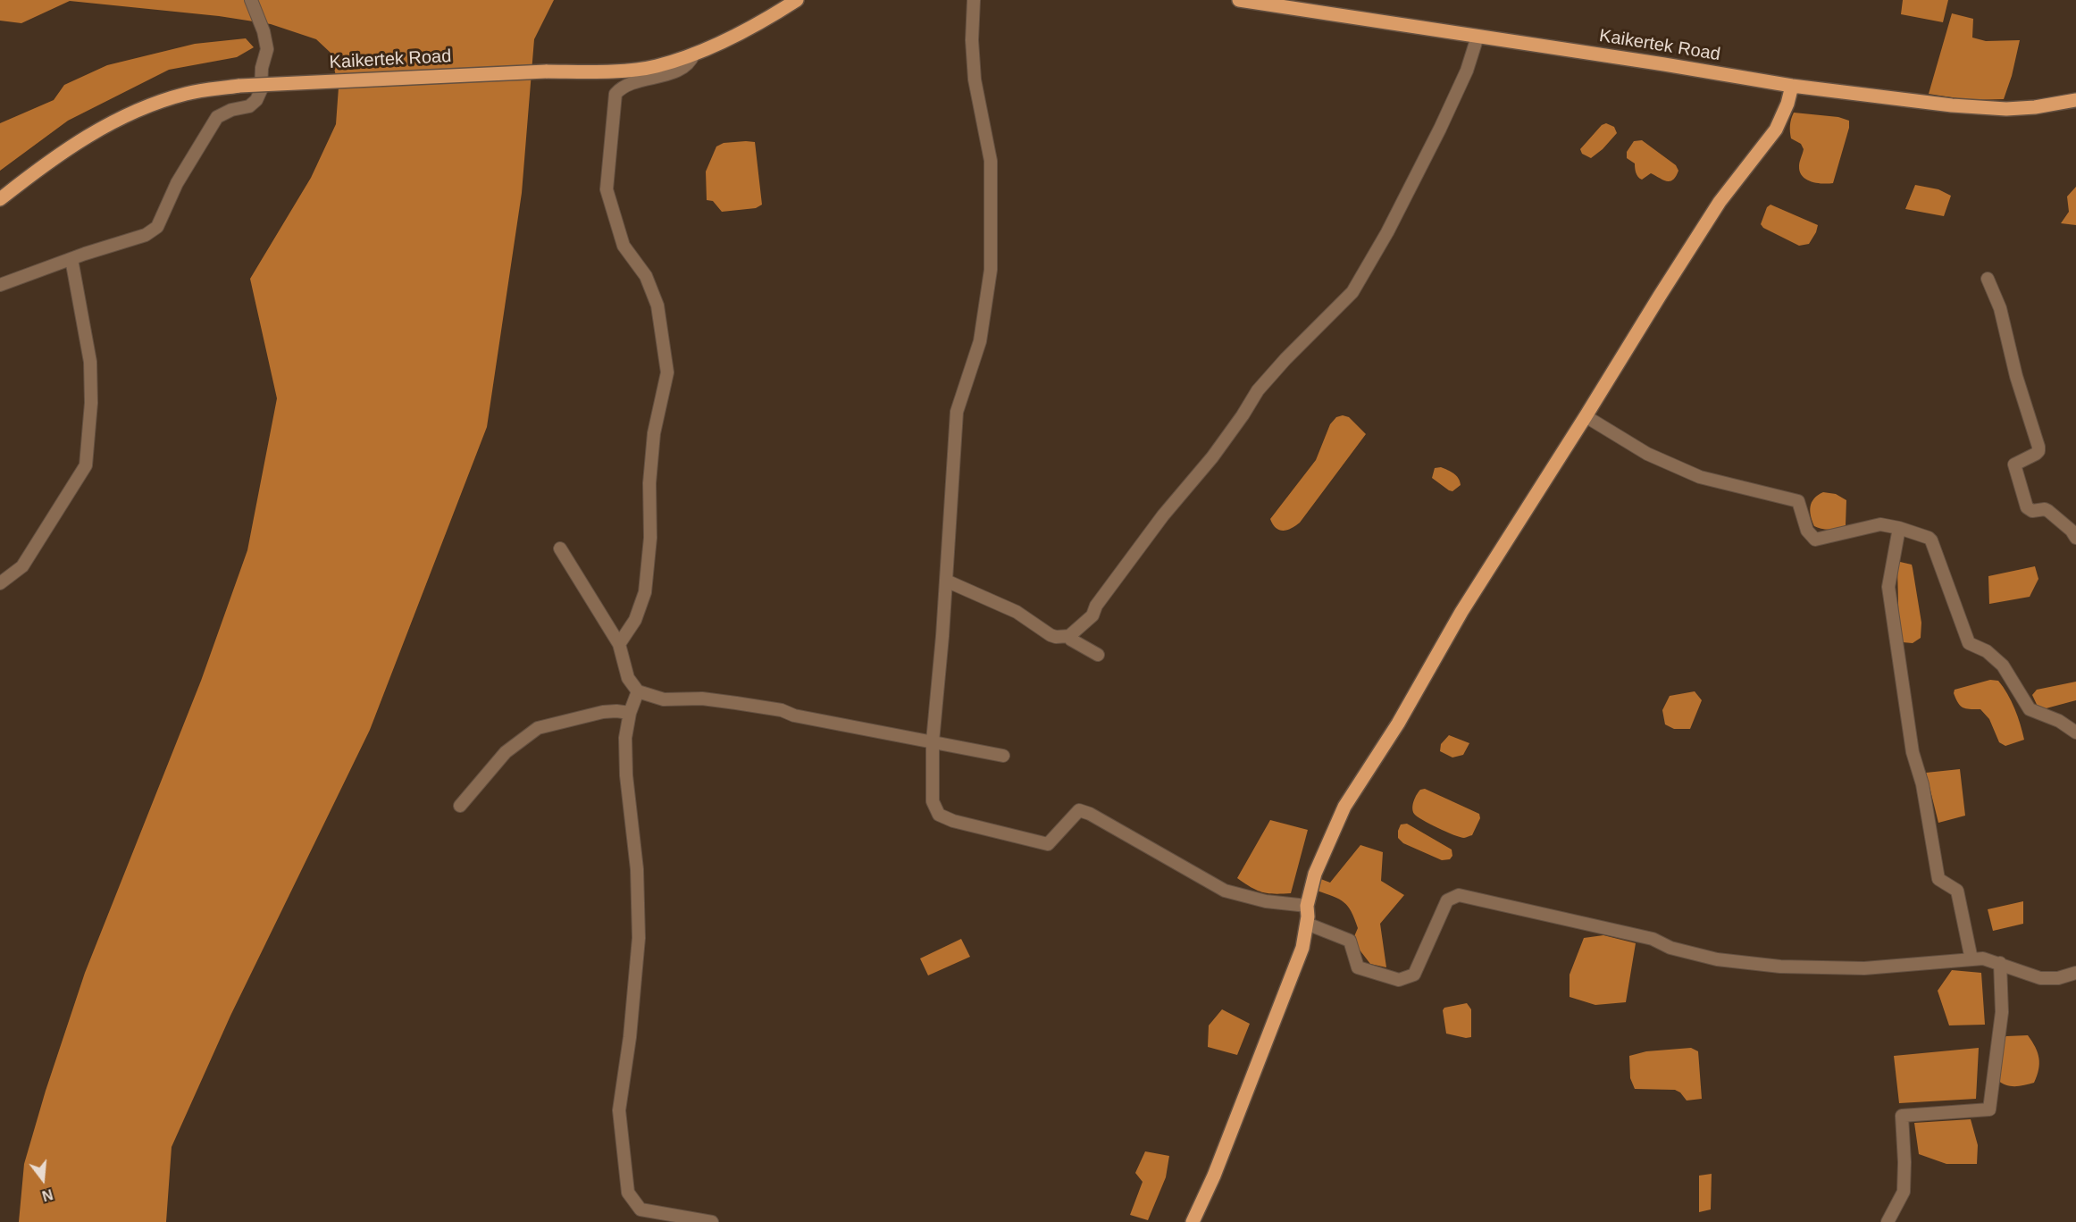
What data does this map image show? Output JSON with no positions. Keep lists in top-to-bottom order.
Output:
{
  "streets": {
    "main road": ["Kaikertek Road"]
  },
  "north": "bottom"
}
